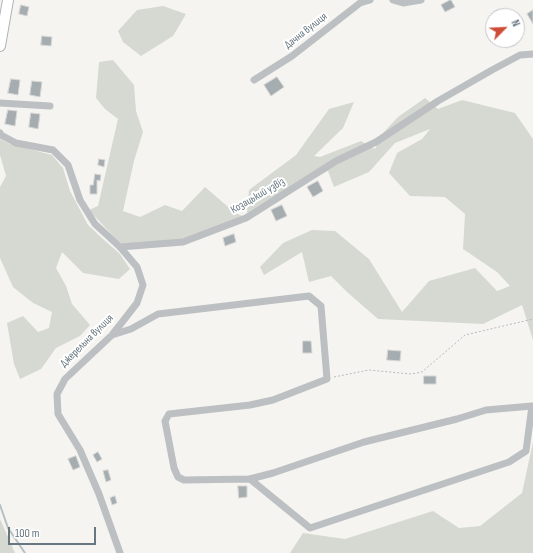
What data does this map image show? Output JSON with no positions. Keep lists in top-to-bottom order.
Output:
{
  "streets": {
    "street": ["Дачна вулиця", "Козацький узвіз", "Джерельна вулиця"]
  },
  "crossings": [
    ["Козацький узвіз", "Джерельна вулиця"]
  ],
  "scale_bar": "100 m",
  "north": "top right"
}
